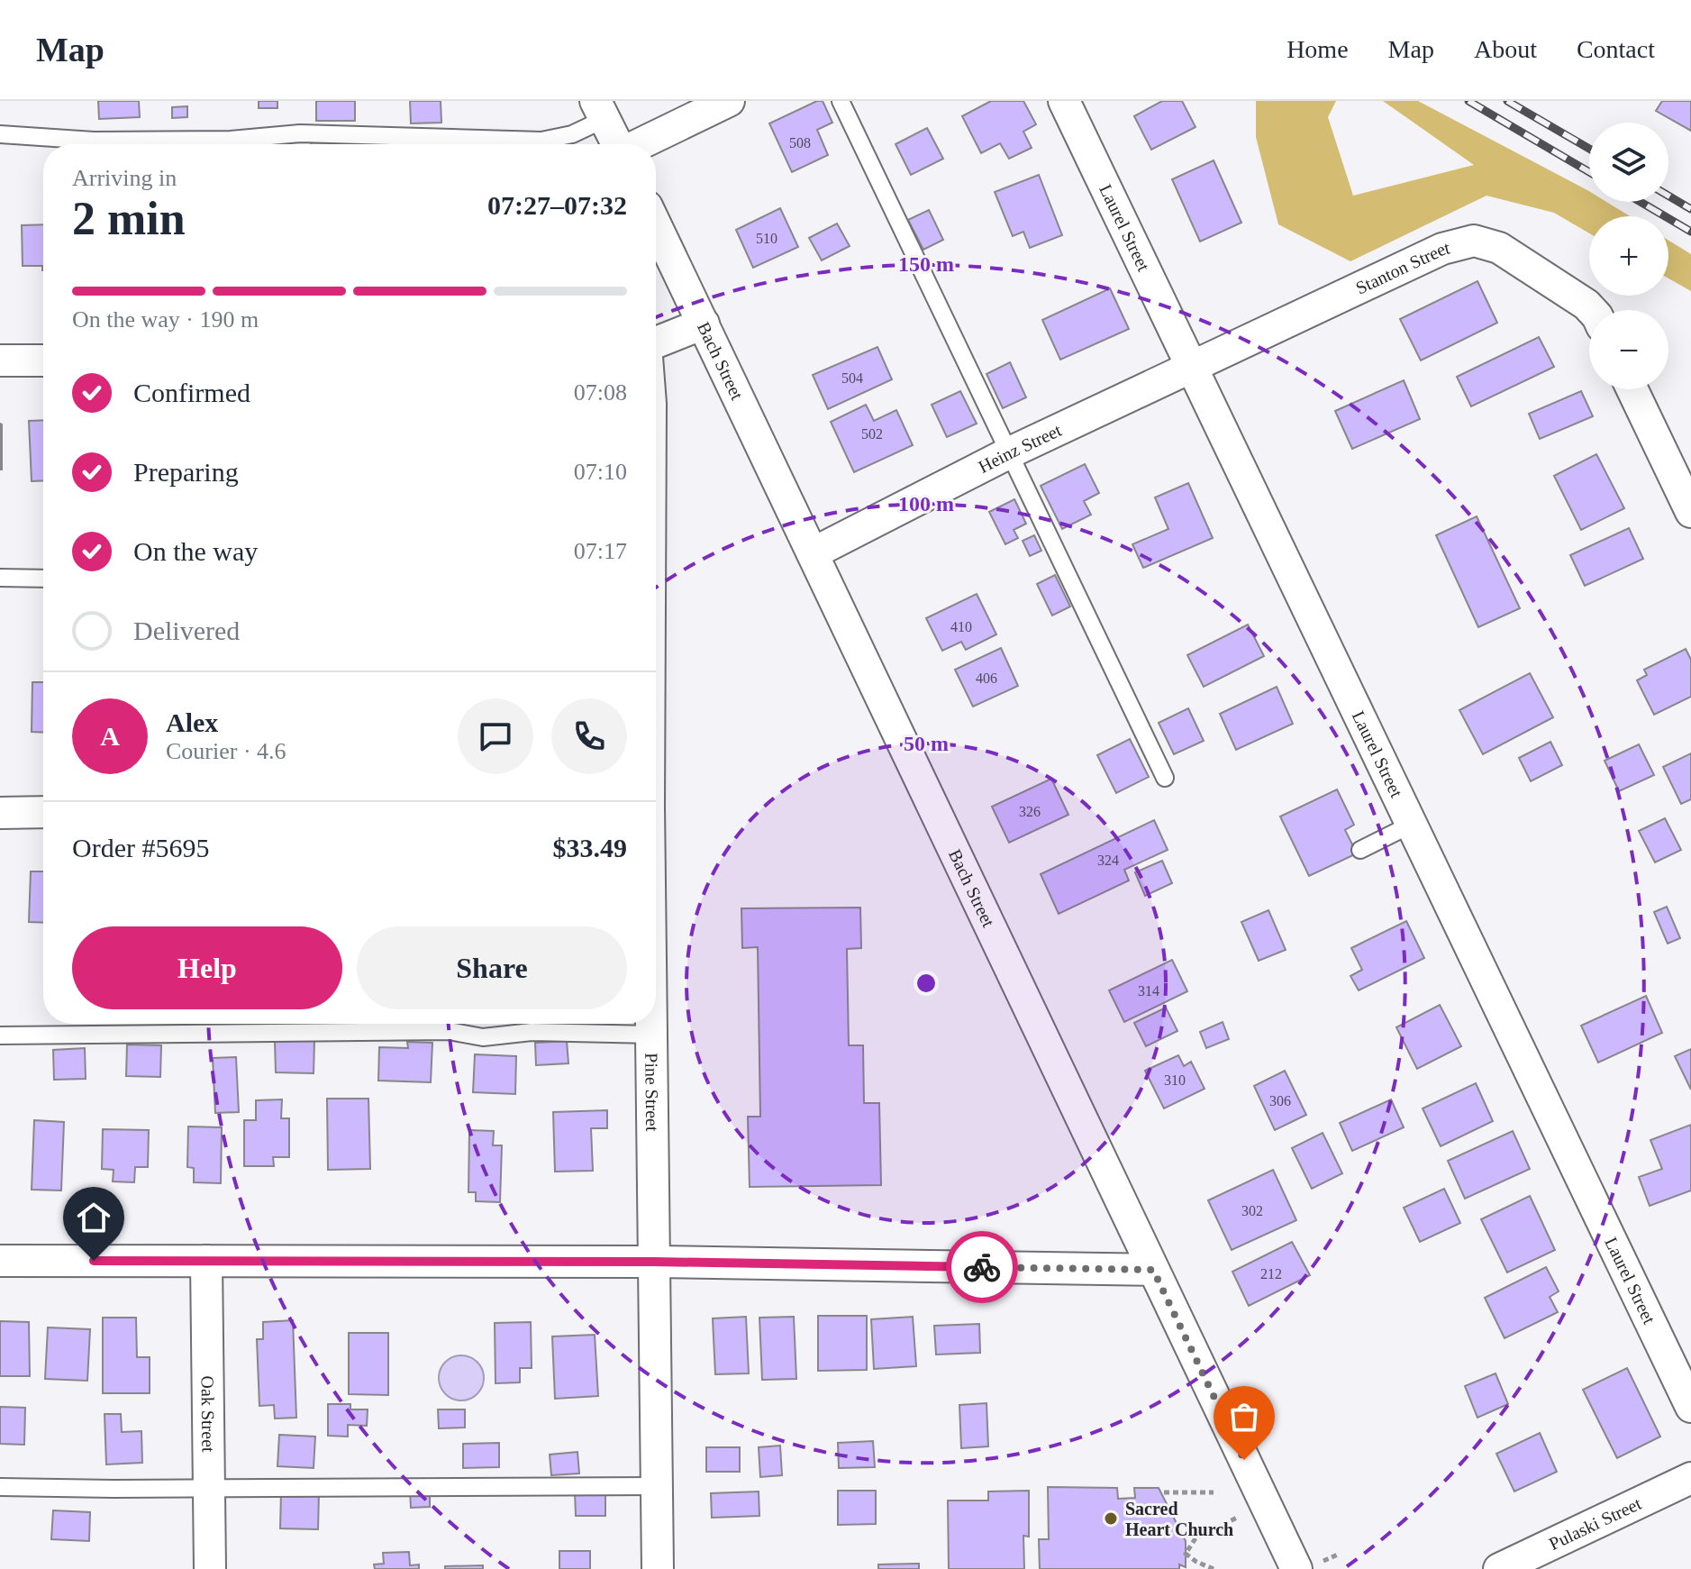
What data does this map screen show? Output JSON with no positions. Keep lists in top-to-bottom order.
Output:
{
  "streets": {
    "street": [
      "Laurel Street",
      "Stanton Street",
      "Bach Street",
      "Heinz Street",
      "Pine Street",
      "Oak Street",
      "Pulaski Street"
    ]
  },
  "crossings": [
    ["Laurel Street", "Stanton Street"],
    ["Laurel Street", "Heinz Street"],
    ["Stanton Street", "Heinz Street"],
    ["Bach Street", "Heinz Street"]
  ],
  "places": ["Sacred Heart Church"],
  "house_numbers": [
    "508",
    "510",
    "504",
    "502",
    "410",
    "406",
    "326",
    "324",
    "314",
    "310",
    "306",
    "302",
    "212"
  ],
  "page": {
    "header": "Map",
    "nav": [
      "Home",
      "Map",
      "About",
      "Contact"
    ],
    "map_buttons": ["+", "−"],
    "heading": ["2 min", "Arriving in", "07:27–07:32"],
    "panel": [
      "Alex",
      "Courier · 4.6",
      "Order #5695",
      "$33.49"
    ],
    "bar": "On the way · 190 m",
    "list": [
      ["Confirmed", "07:08"],
      ["Preparing", "07:10"],
      ["On the way", "07:17"],
      "Delivered"
    ],
    "round": "A",
    "buttons": ["Help", "Share"]
  },
  "rings": ["150 m", "100 m", "50 m"]
}
